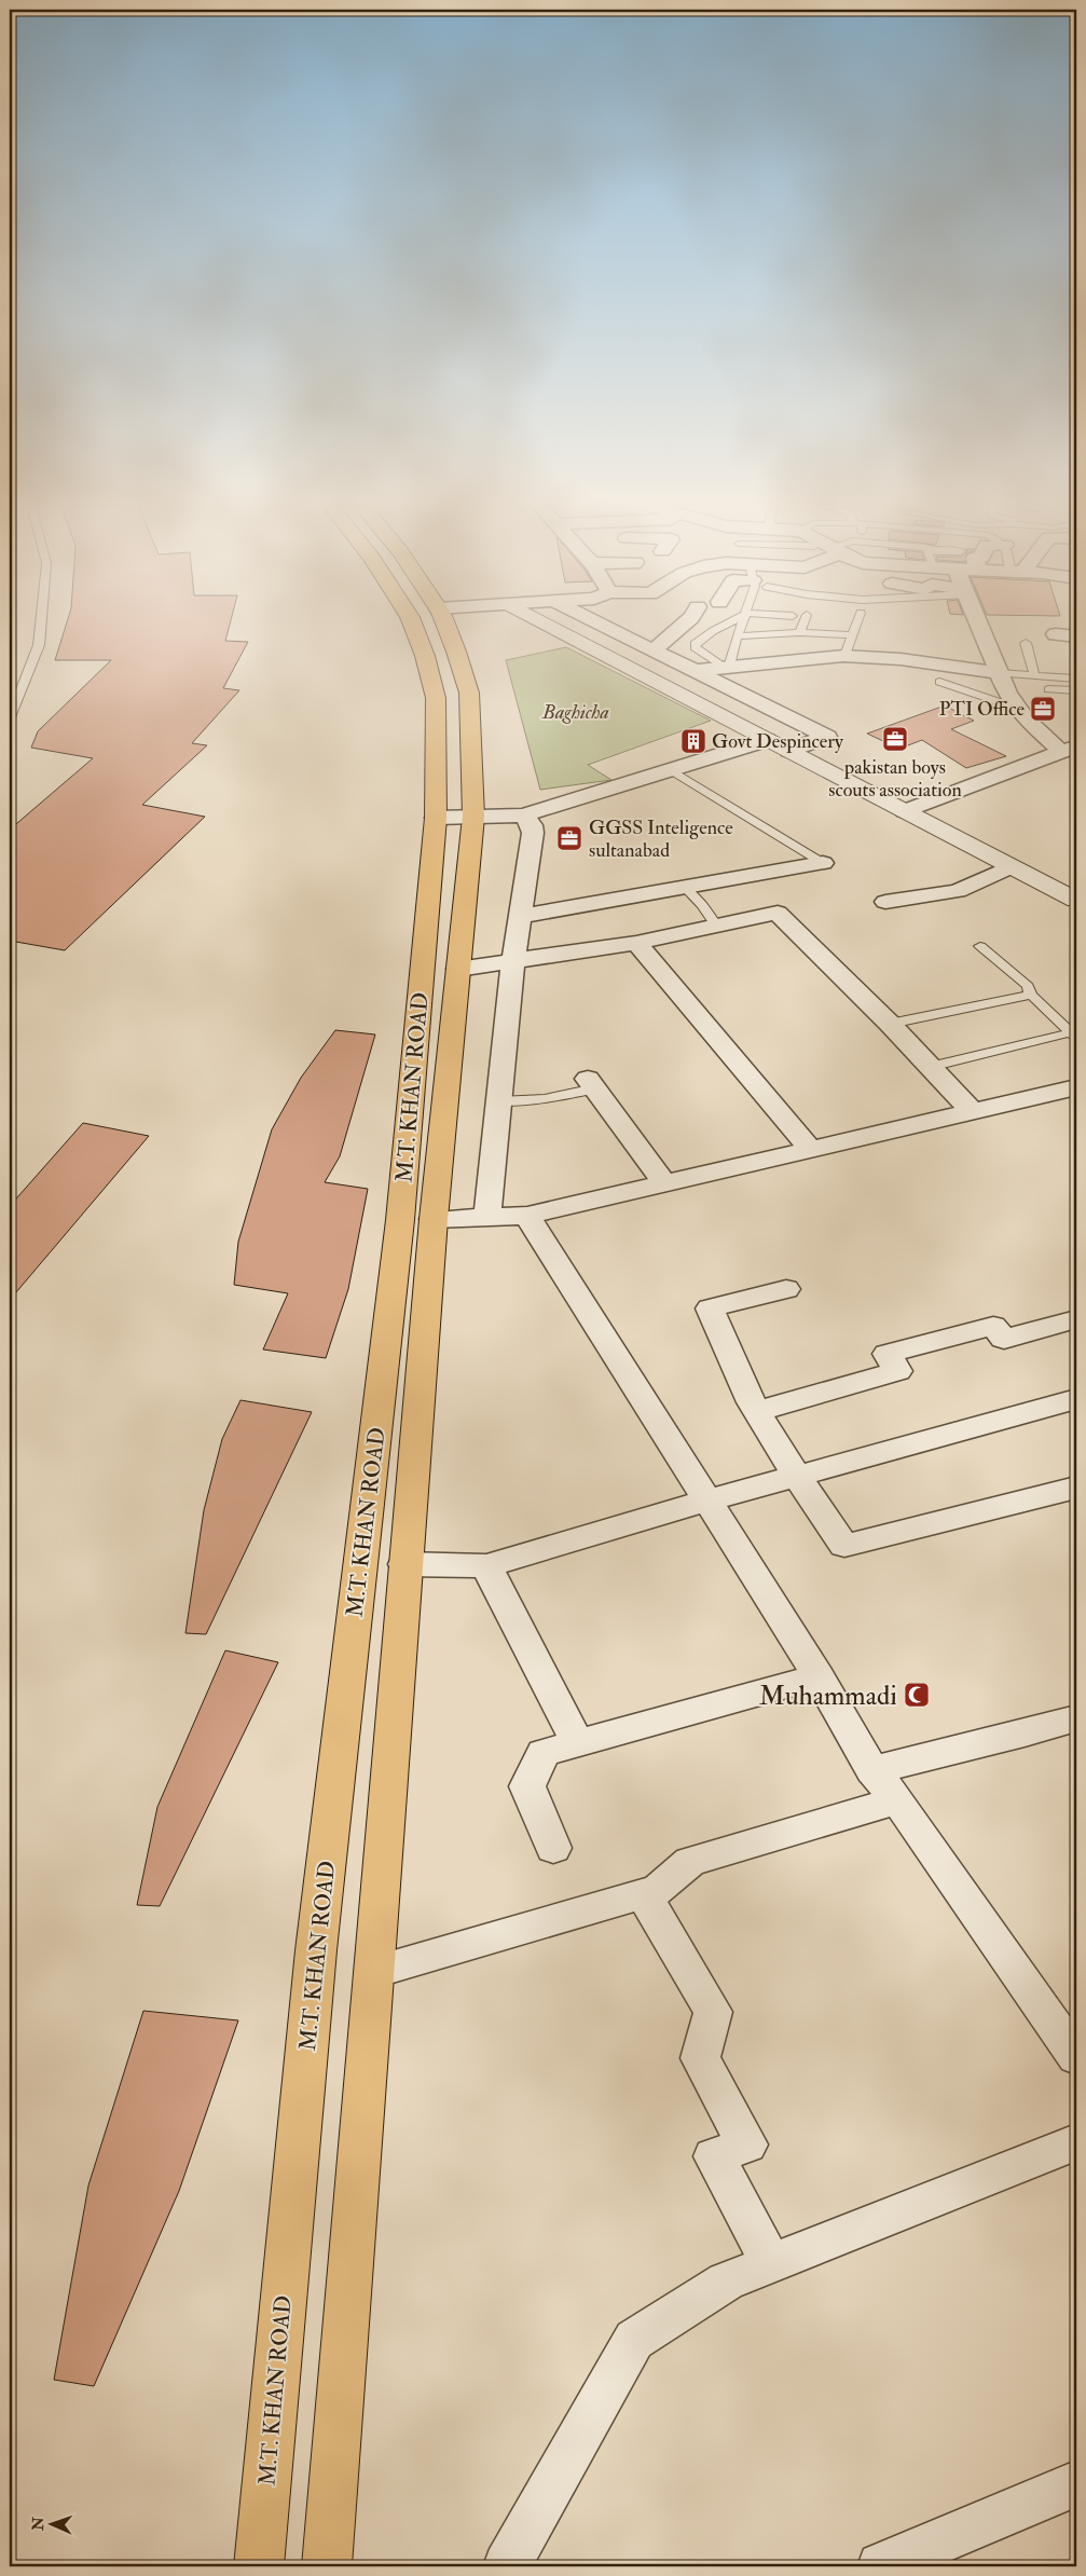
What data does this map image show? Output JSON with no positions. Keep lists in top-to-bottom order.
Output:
{
  "streets": {
    "highway": ["M.T. KHAN ROAD"]
  },
  "parks": ["Baghicha"],
  "places": {
    "office": ["PTI Office", "pakistan boys scouts association", "GGSS Inteligence sultanabad"],
    "building": ["Govt Despincery"],
    "mosque": ["Muhammadi"]
  },
  "north": "left"
}
